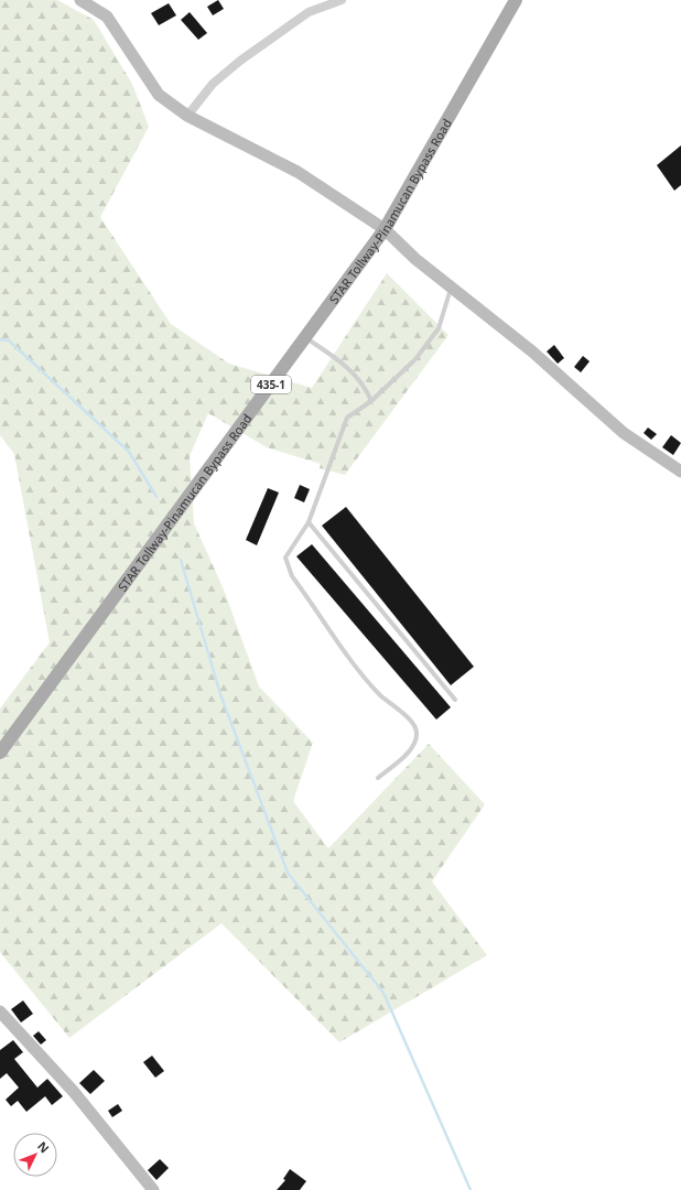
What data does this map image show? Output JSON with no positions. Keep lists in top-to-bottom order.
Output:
{
  "streets": {
    "main road": ["STAR Tollway-Pinamucan Bypass Road", "435-1"]
  },
  "north": "top right"
}
